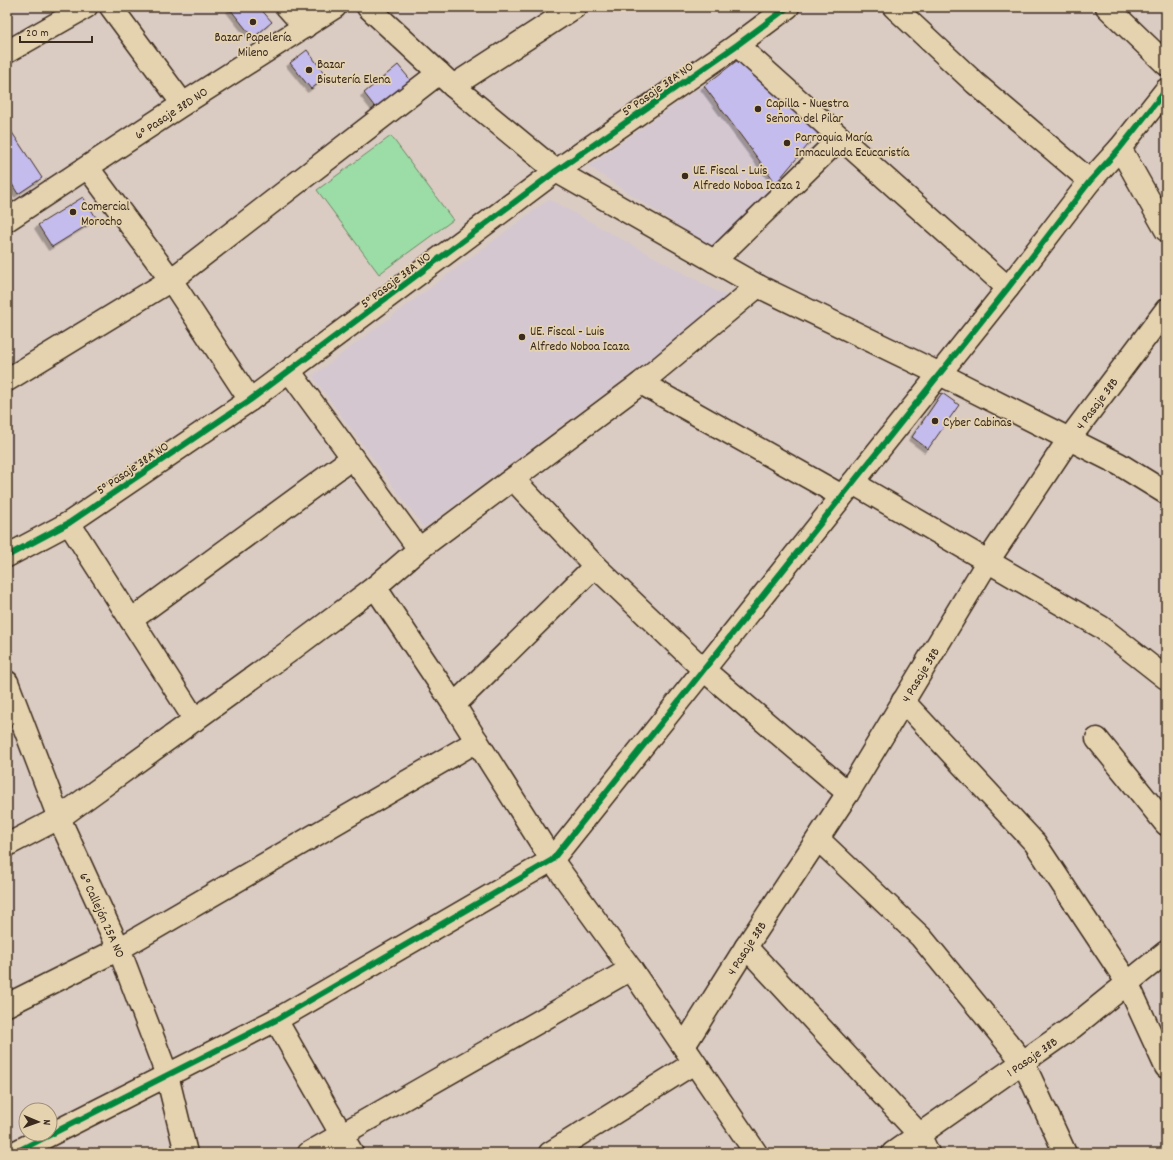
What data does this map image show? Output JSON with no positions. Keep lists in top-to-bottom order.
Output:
{
  "streets": {
    "street": [
      "5° Pasaje 38A NO",
      "6° Pasaje 38D NO",
      "4 Pasaje 38B",
      "6° Callejón 25A NO",
      "1 Pasaje 38B"
    ]
  },
  "places": [
    "Bazar Papelería Mileno",
    "Bazar Bisutería Elena",
    "Capilla - Nuestra Señora del Pilar",
    "Parroquia María Inmaculada Ecucaristía",
    "UE. Fiscal - Luis Alfredo Noboa Icaza 2",
    "Comercial Morocho",
    "UE. Fiscal - Luis Alfredo Noboa Icaza",
    "Cyber Cabinas"
  ],
  "scale_bar": "20 m",
  "north": "right"
}
